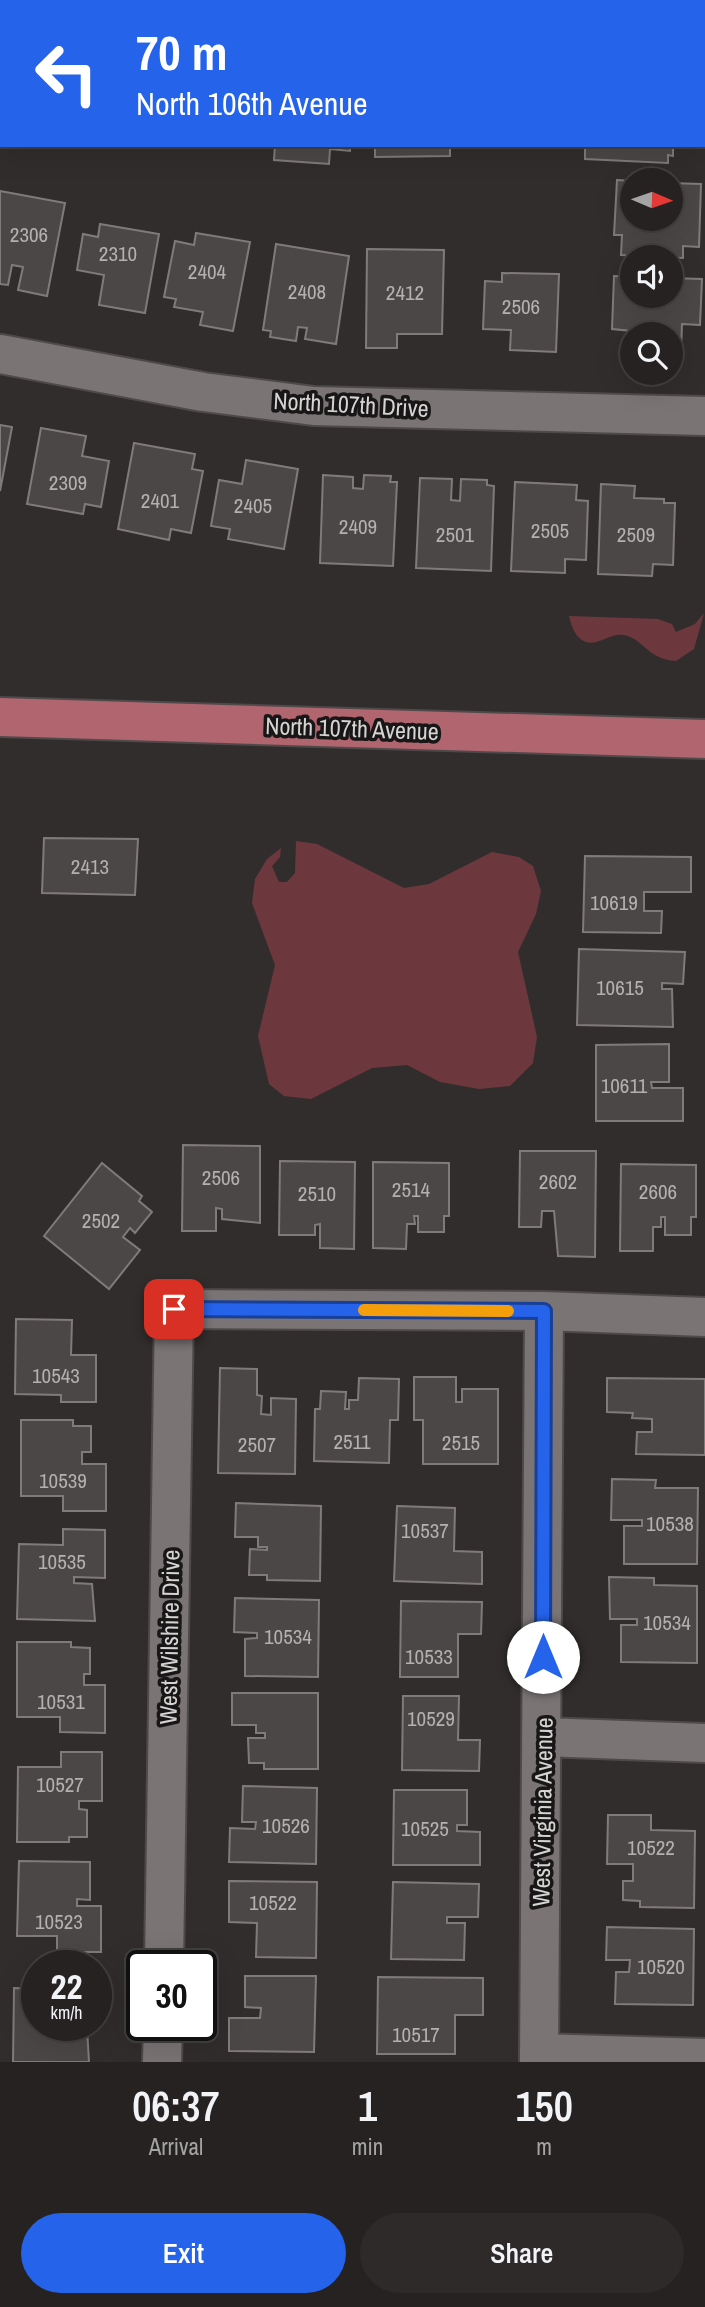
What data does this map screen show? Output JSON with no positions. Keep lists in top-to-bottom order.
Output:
{
  "streets": {
    "main road": ["North 107th Avenue"],
    "street": ["North 107th Drive", "West Wilshire Drive", "West Virginia Avenue"]
  },
  "crossings": [
    ["West Wilshire Drive", "West Virginia Avenue"]
  ],
  "house_numbers": [
    "2306",
    "2310",
    "2404",
    "2408",
    "2412",
    "2506",
    "2309",
    "2401",
    "2405",
    "2409",
    "2505",
    "2501",
    "2509",
    "2413",
    "10619",
    "10615",
    "10611",
    "2506",
    "2602",
    "2514",
    "2606",
    "2510",
    "2502",
    "10543",
    "2511",
    "2515",
    "2507",
    "10539",
    "10538",
    "10537",
    "10535",
    "10534",
    "10534",
    "10533",
    "10531",
    "10529",
    "10527",
    "10526",
    "10525",
    "10522",
    "10522",
    "10523",
    "10520",
    "10517"
  ],
  "north": "right",
  "page": {
    "turn": ["70 m", "North 106th Avenue"],
    "speed": "22 km/h",
    "limit": "30",
    "eta": [
      "06:37",
      "Arrival",
      "1",
      "min",
      "150",
      "m"
    ],
    "buttons": ["Exit", "Share"]
  }
}
